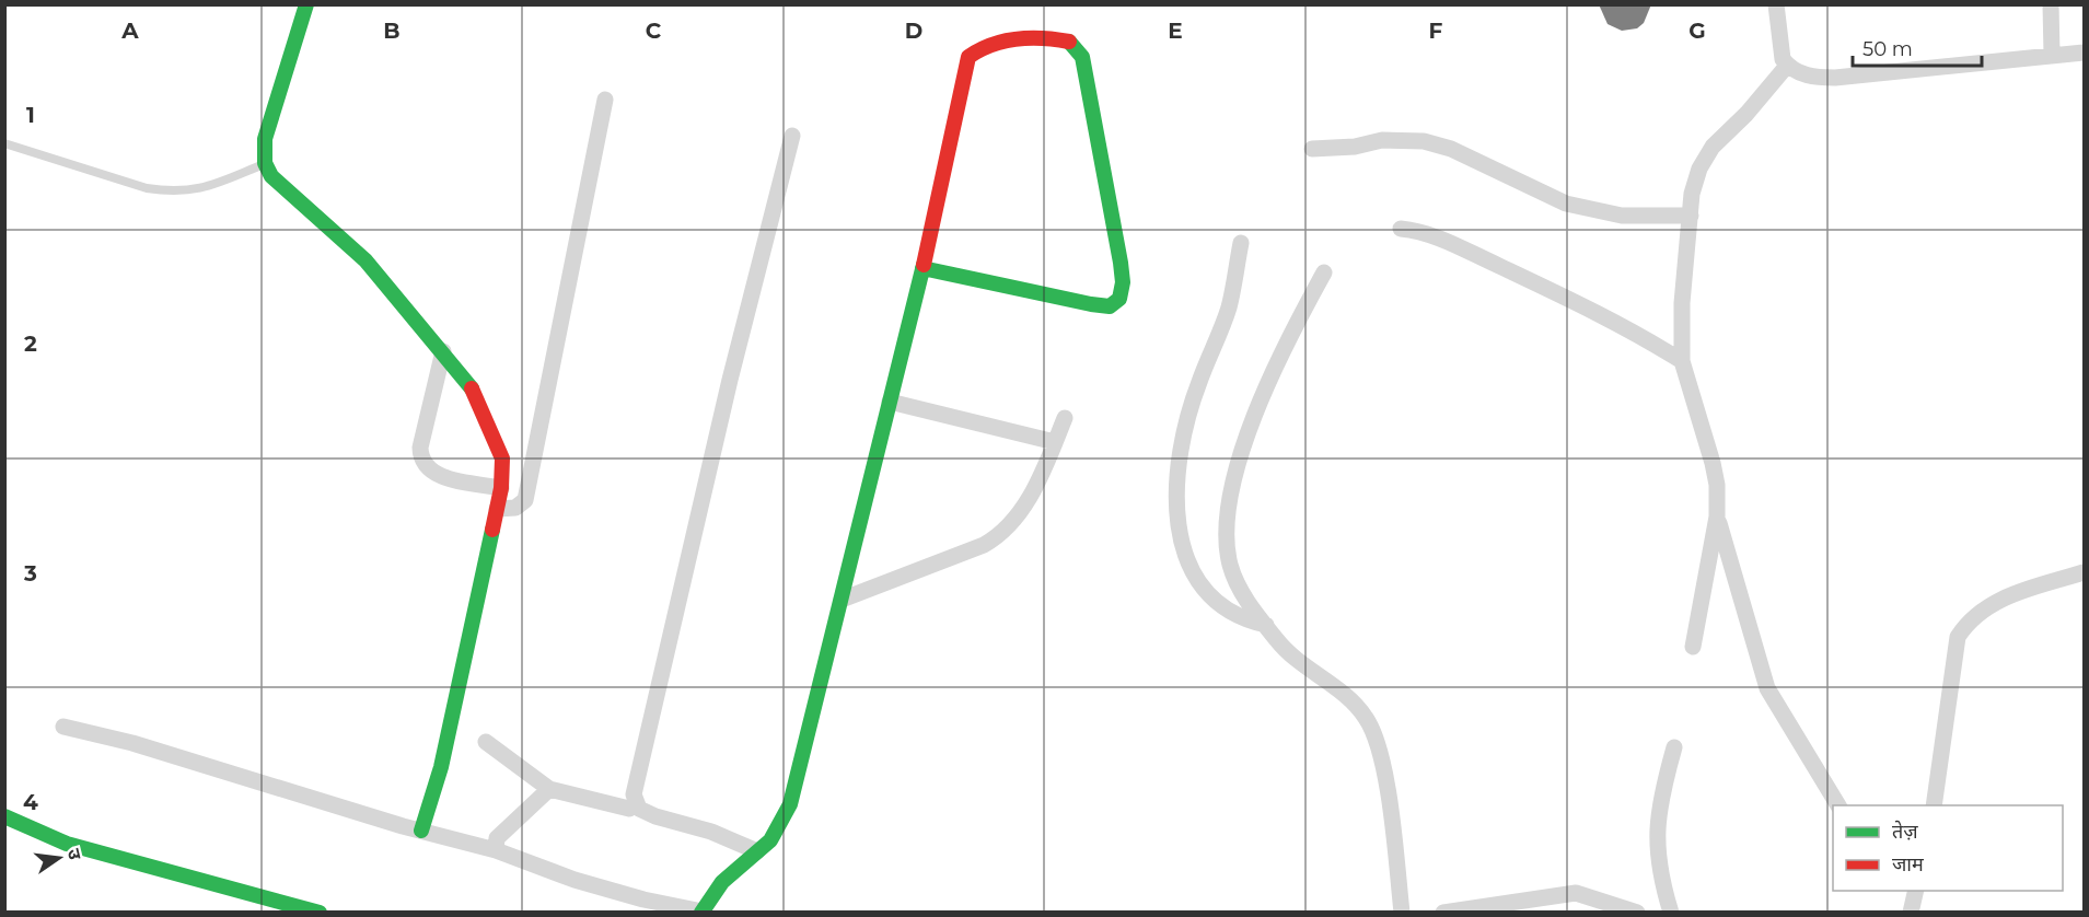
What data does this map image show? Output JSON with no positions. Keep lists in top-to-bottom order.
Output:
{
  "legend": ["तेज़", "जाम"],
  "scale_bar": "50 m",
  "north": "right",
  "grid": {
    "columns": [
      "A",
      "B",
      "C",
      "D",
      "E",
      "F",
      "G"
    ],
    "rows": [
      "1",
      "2",
      "3",
      "4"
    ]
  }
}
